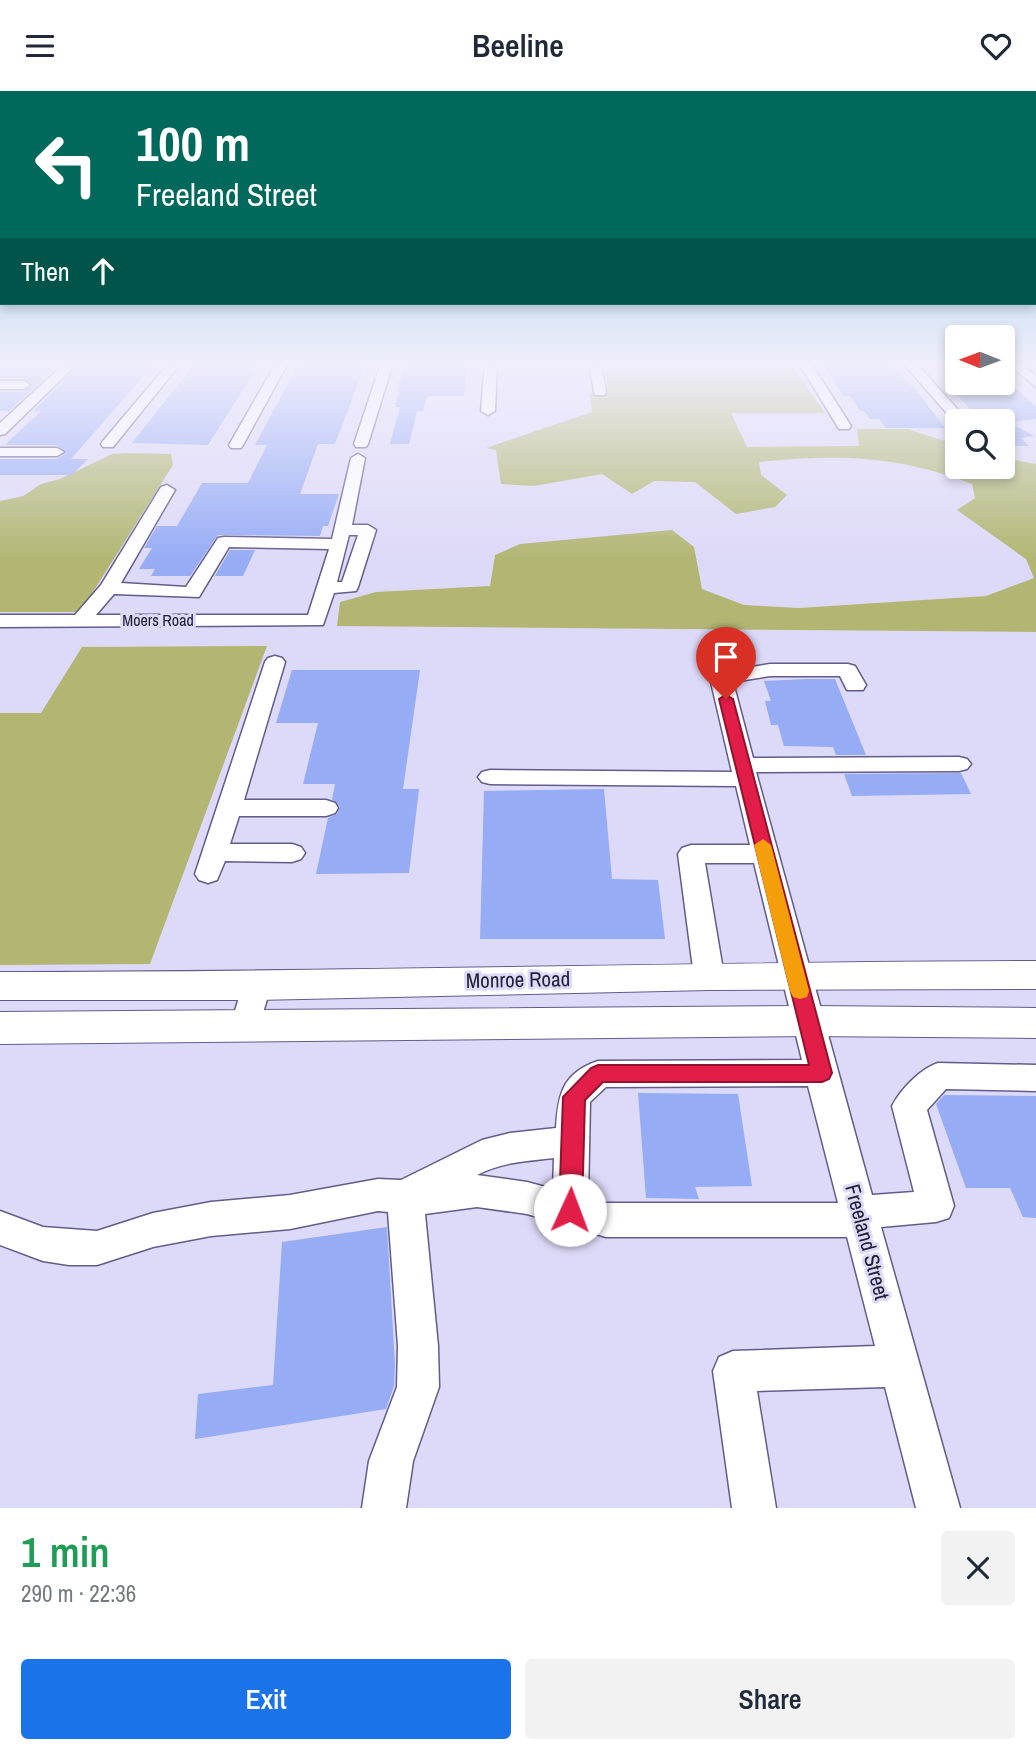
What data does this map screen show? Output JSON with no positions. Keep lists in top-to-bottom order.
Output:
{
  "streets": {
    "main road": ["Monroe Road"],
    "street": ["Moers Road", "Freeland Street"]
  },
  "crossings": [
    ["Monroe Road", "Freeland Street"]
  ],
  "north": "left",
  "page": {
    "header": "Beeline",
    "turn": ["100 m", "Freeland Street"],
    "then": "Then",
    "heading": ["1 min", "290 m · 22:36"],
    "buttons": ["Exit", "Share"]
  }
}
